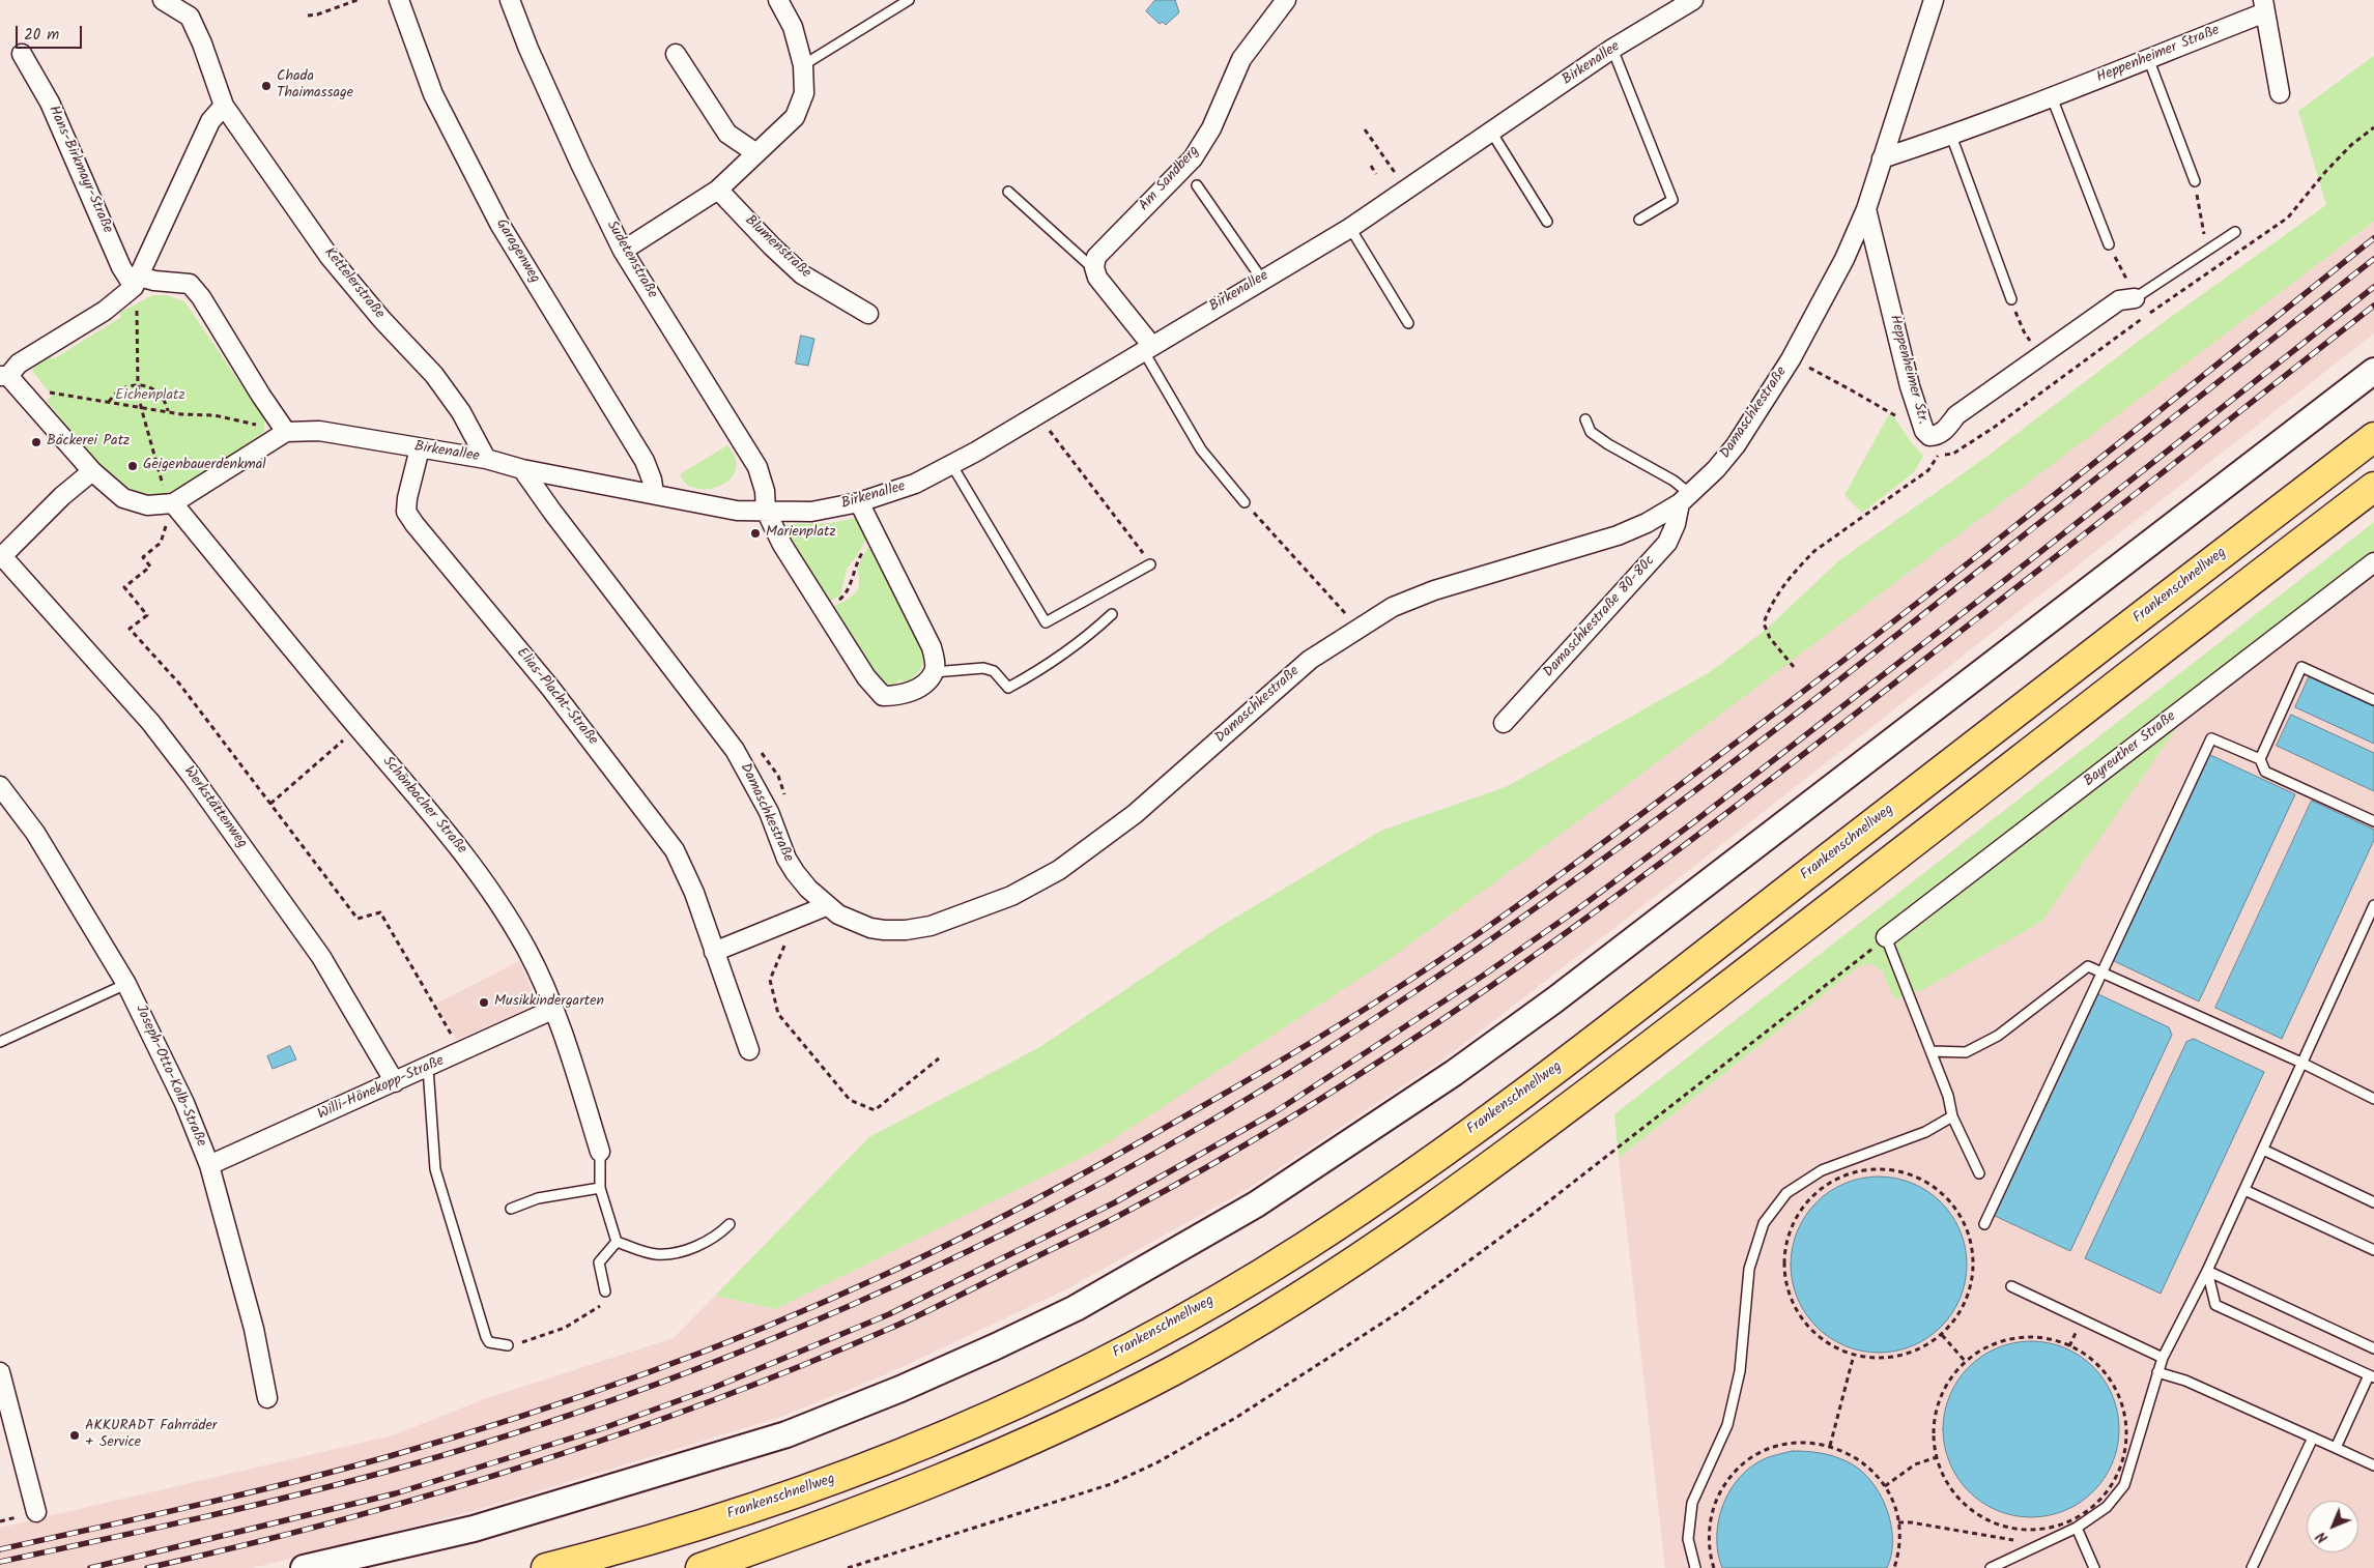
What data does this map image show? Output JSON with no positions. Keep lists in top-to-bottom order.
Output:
{
  "streets": {
    "highway": ["Frankenschnellweg"],
    "street": [
      "Heppenheimer Straße",
      "Birkenallee",
      "Hans-Birkmayr-Straße",
      "Am Sandberg",
      "Blumenstraße",
      "Garagenweg",
      "Sudetenstraße",
      "Kettelerstraße",
      "Heppenheimer Str.",
      "Damaschkestraße",
      "Damaschkestraße 80-80c",
      "Elias-Placht-Straße",
      "Bayreuther Straße",
      "Schönbacher Straße",
      "Werkstättenweg",
      "Joseph-Otto-Kolb-Straße",
      "Willi-Hönekopp-Straße"
    ]
  },
  "crossings": [
    ["Heppenheimer Straße", "Damaschkestraße"],
    ["Birkenallee", "Garagenweg"],
    ["Birkenallee", "Sudetenstraße"],
    ["Birkenallee", "Kettelerstraße"],
    ["Birkenallee", "Damaschkestraße"],
    ["Birkenallee", "Elias-Placht-Straße"],
    ["Heppenheimer Str.", "Damaschkestraße"],
    ["Damaschkestraße", "Damaschkestraße 80-80c"],
    ["Schönbacher Straße", "Willi-Hönekopp-Straße"],
    ["Werkstättenweg", "Willi-Hönekopp-Straße"],
    ["Joseph-Otto-Kolb-Straße", "Willi-Hönekopp-Straße"]
  ],
  "parks": ["Eichenplatz"],
  "places": [
    "Chada Thaimassage",
    "Bäckerei Patz",
    "Geigenbauerdenkmal",
    "Marienplatz",
    "Musikkindergarten",
    "AKKURADT Fahrräder + Service"
  ],
  "scale_bar": "20 m",
  "north": "bottom left"
}
